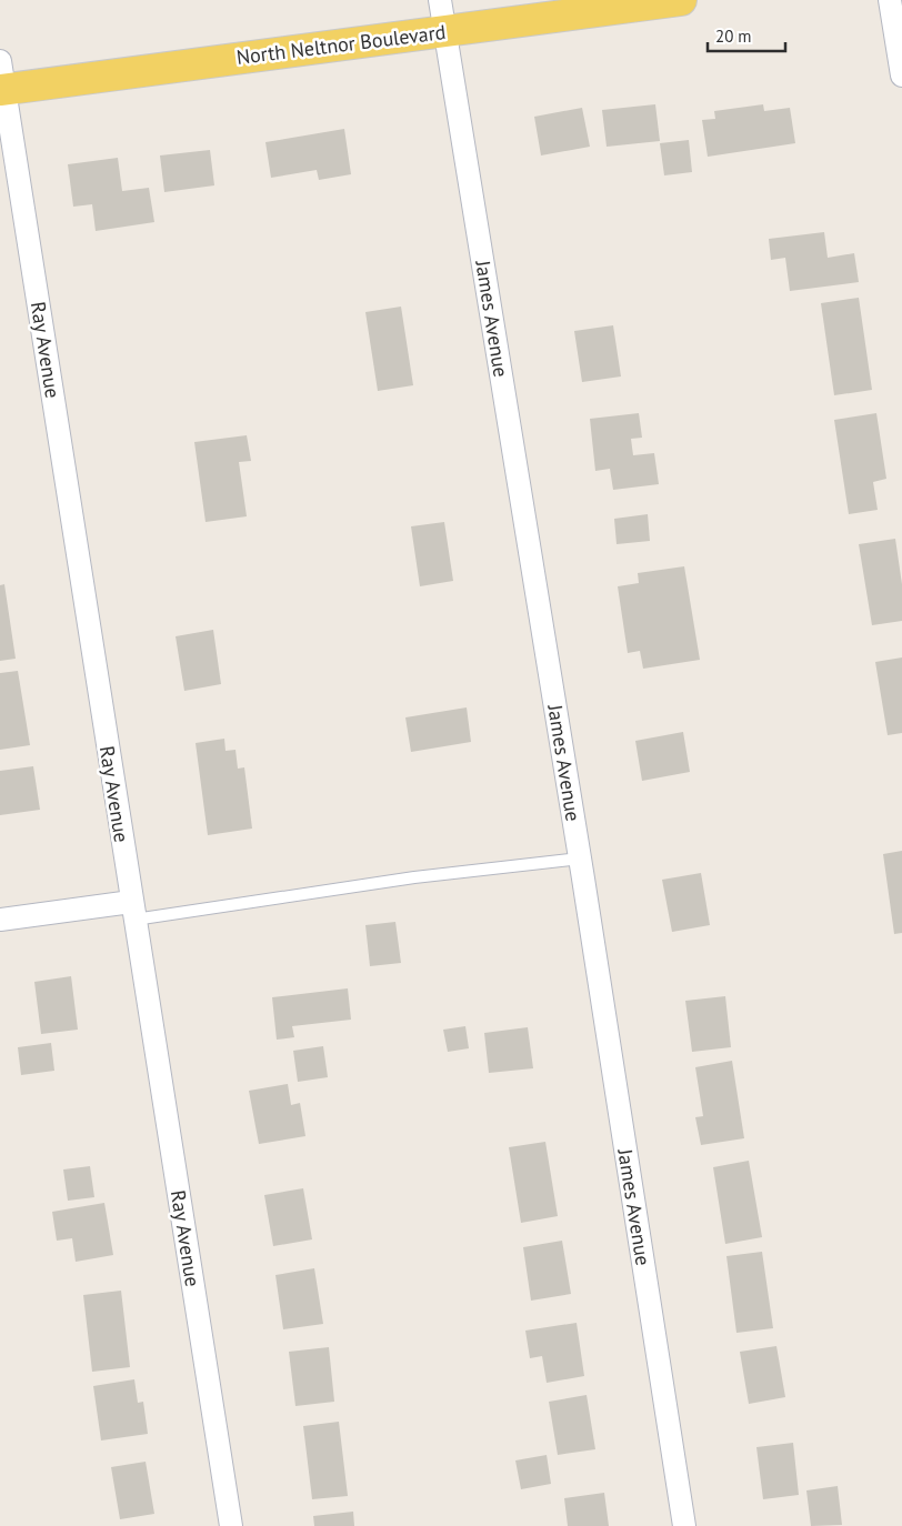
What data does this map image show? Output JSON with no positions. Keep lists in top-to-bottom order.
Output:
{
  "streets": {
    "main road": ["North Neltnor Boulevard"],
    "street": ["James Avenue", "Ray Avenue"]
  },
  "crossings": [
    ["North Neltnor Boulevard", "James Avenue"],
    ["North Neltnor Boulevard", "Ray Avenue"]
  ],
  "scale_bar": "20 m"
}
